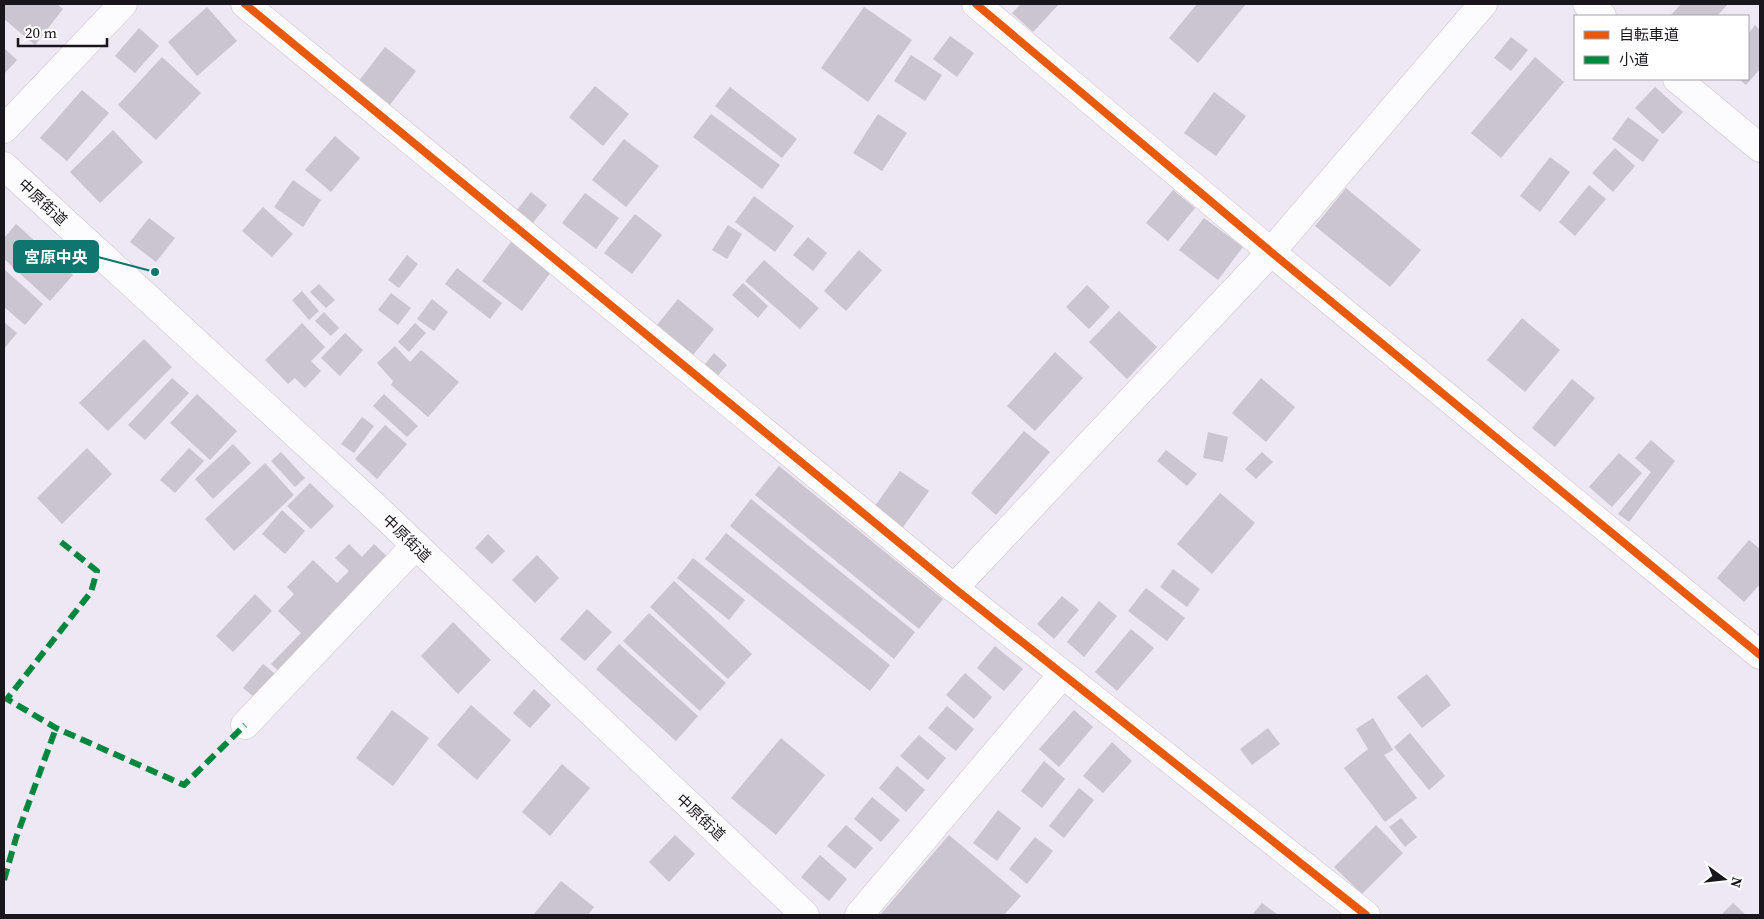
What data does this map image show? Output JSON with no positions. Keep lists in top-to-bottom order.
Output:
{
  "streets": {
    "street": ["中原街道"]
  },
  "places": ["宮原中央"],
  "legend": ["自転車道", "小道"],
  "scale_bar": "20 m",
  "north": "right"
}
